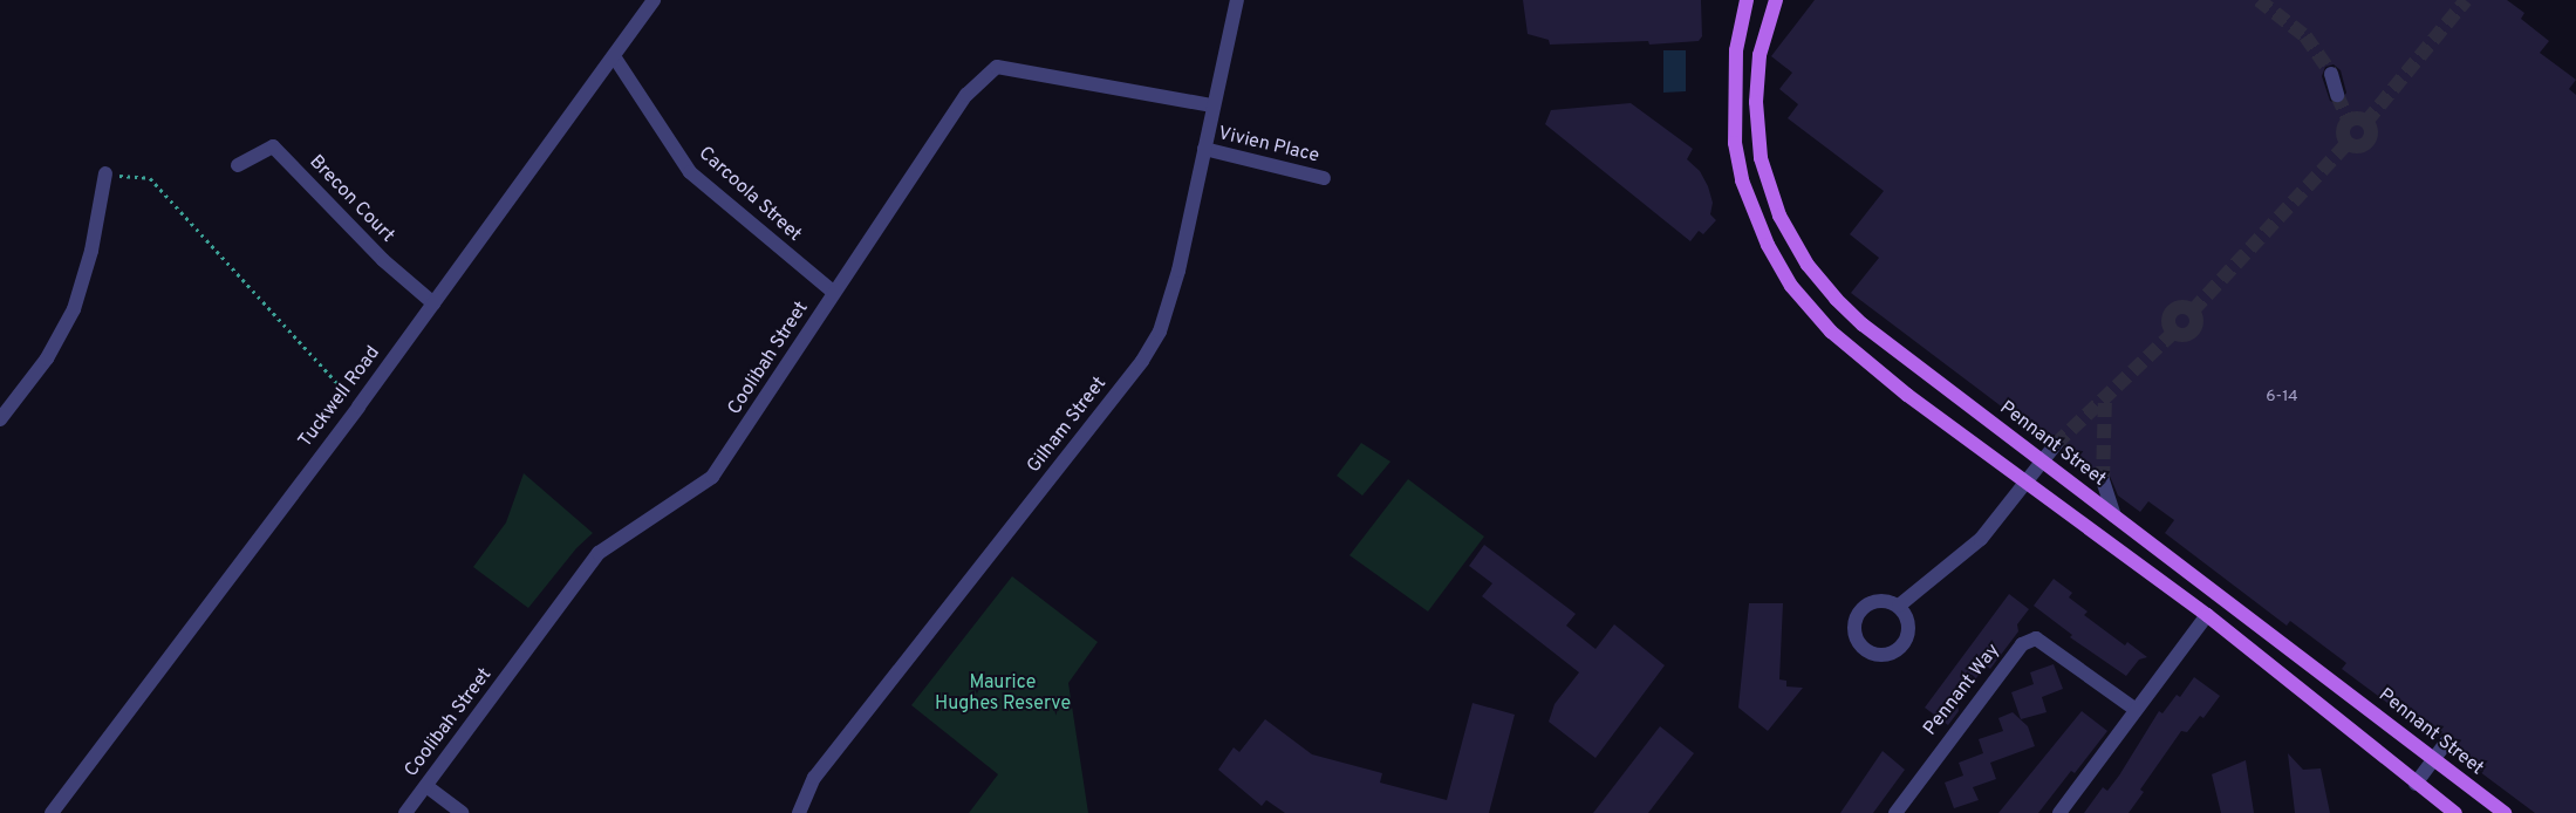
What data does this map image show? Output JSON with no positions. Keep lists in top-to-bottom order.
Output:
{
  "streets": {
    "main road": ["Pennant Street"],
    "street": [
      "Vivien Place",
      "Carcoola Street",
      "Brecon Court",
      "Coolibah Street",
      "Tuckwell Road",
      "Gilham Street",
      "Pennant Way"
    ]
  },
  "crossings": [
    ["Vivien Place", "Gilham Street"],
    ["Carcoola Street", "Coolibah Street"],
    ["Carcoola Street", "Tuckwell Road"],
    ["Brecon Court", "Tuckwell Road"],
    ["Coolibah Street", "Gilham Street"]
  ],
  "parks": ["Maurice Hughes Reserve"],
  "house_numbers": ["6-14"]
}
